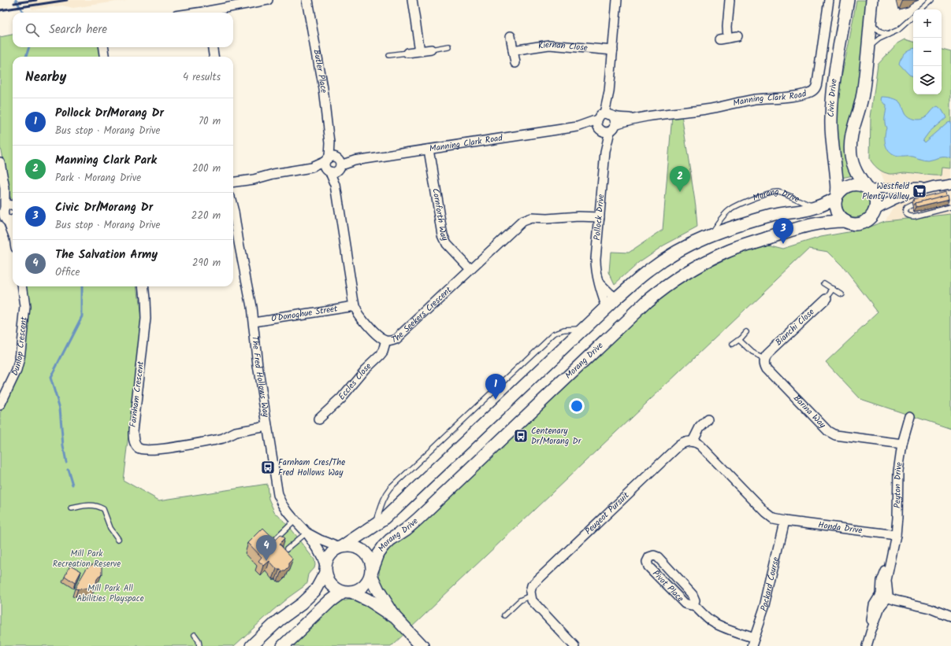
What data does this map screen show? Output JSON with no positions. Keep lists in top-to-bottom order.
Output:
{
  "streets": {
    "main road": ["Civic Drive", "Morang Drive"],
    "street": [
      "Kiernan Close",
      "Butler Place",
      "Manning Clark Road",
      "Cornforth Way",
      "Pollock Drive",
      "The Seekers Crescent",
      "O'Donoghue Street",
      "Bianchi Close",
      "Dunlop Crescent",
      "The Fred Hollows Way",
      "Eccles Close",
      "Farnham Crescent",
      "Barina Way",
      "Peyton Drive",
      "Peugeot Pursuit",
      "Honda Drive",
      "Packard Course",
      "Pivot Place"
    ]
  },
  "crossings": [
    ["Kiernan Close", "Pollock Drive"],
    ["Butler Place", "Manning Clark Road"],
    ["Butler Place", "The Seekers Crescent"],
    ["Civic Drive", "Morang Drive"],
    ["Manning Clark Road", "Cornforth Way"],
    ["Manning Clark Road", "Pollock Drive"],
    ["Manning Clark Road", "The Seekers Crescent"],
    ["Morang Drive", "Pollock Drive"],
    ["Morang Drive", "The Fred Hollows Way"],
    ["Cornforth Way", "The Seekers Crescent"],
    ["Pollock Drive", "The Seekers Crescent"],
    ["The Seekers Crescent", "O'Donoghue Street"],
    ["The Seekers Crescent", "Eccles Close"],
    ["O'Donoghue Street", "The Fred Hollows Way"],
    ["Bianchi Close", "Barina Way"],
    ["The Fred Hollows Way", "Farnham Crescent"],
    ["Barina Way", "Peyton Drive"],
    ["Peyton Drive", "Honda Drive"],
    ["Honda Drive", "Packard Course"],
    ["Packard Course", "Pivot Place"]
  ],
  "parks": ["Mill Park Recreation Reserve", "Mill Park All Abilities Playspace"],
  "places": {
    "supermarket": ["Westfield Plenty Valley"],
    "bus stop": ["Centenary Dr/Morang Dr", "Farnham Cres/The Fred Hollows Way"]
  },
  "page": {
    "map_buttons": ["+", "−"],
    "search": "Search here",
    "heading": ["Nearby", "4 results"],
    "list": [
      {
        "mark": "1",
        "name": "Pollock Dr/Morang Dr",
        "note": "Bus stop · Morang Drive",
        "value": "70 m"
      },
      {
        "mark": "2",
        "name": "Manning Clark Park",
        "note": "Park · Morang Drive",
        "value": "200 m"
      },
      {
        "mark": "3",
        "name": "Civic Dr/Morang Dr",
        "note": "Bus stop · Morang Drive",
        "value": "220 m"
      },
      {
        "mark": "4",
        "name": "The Salvation Army",
        "note": "Office",
        "value": "290 m"
      }
    ],
    "pins": [
      "2",
      "3",
      "1",
      "4"
    ]
  }
}
